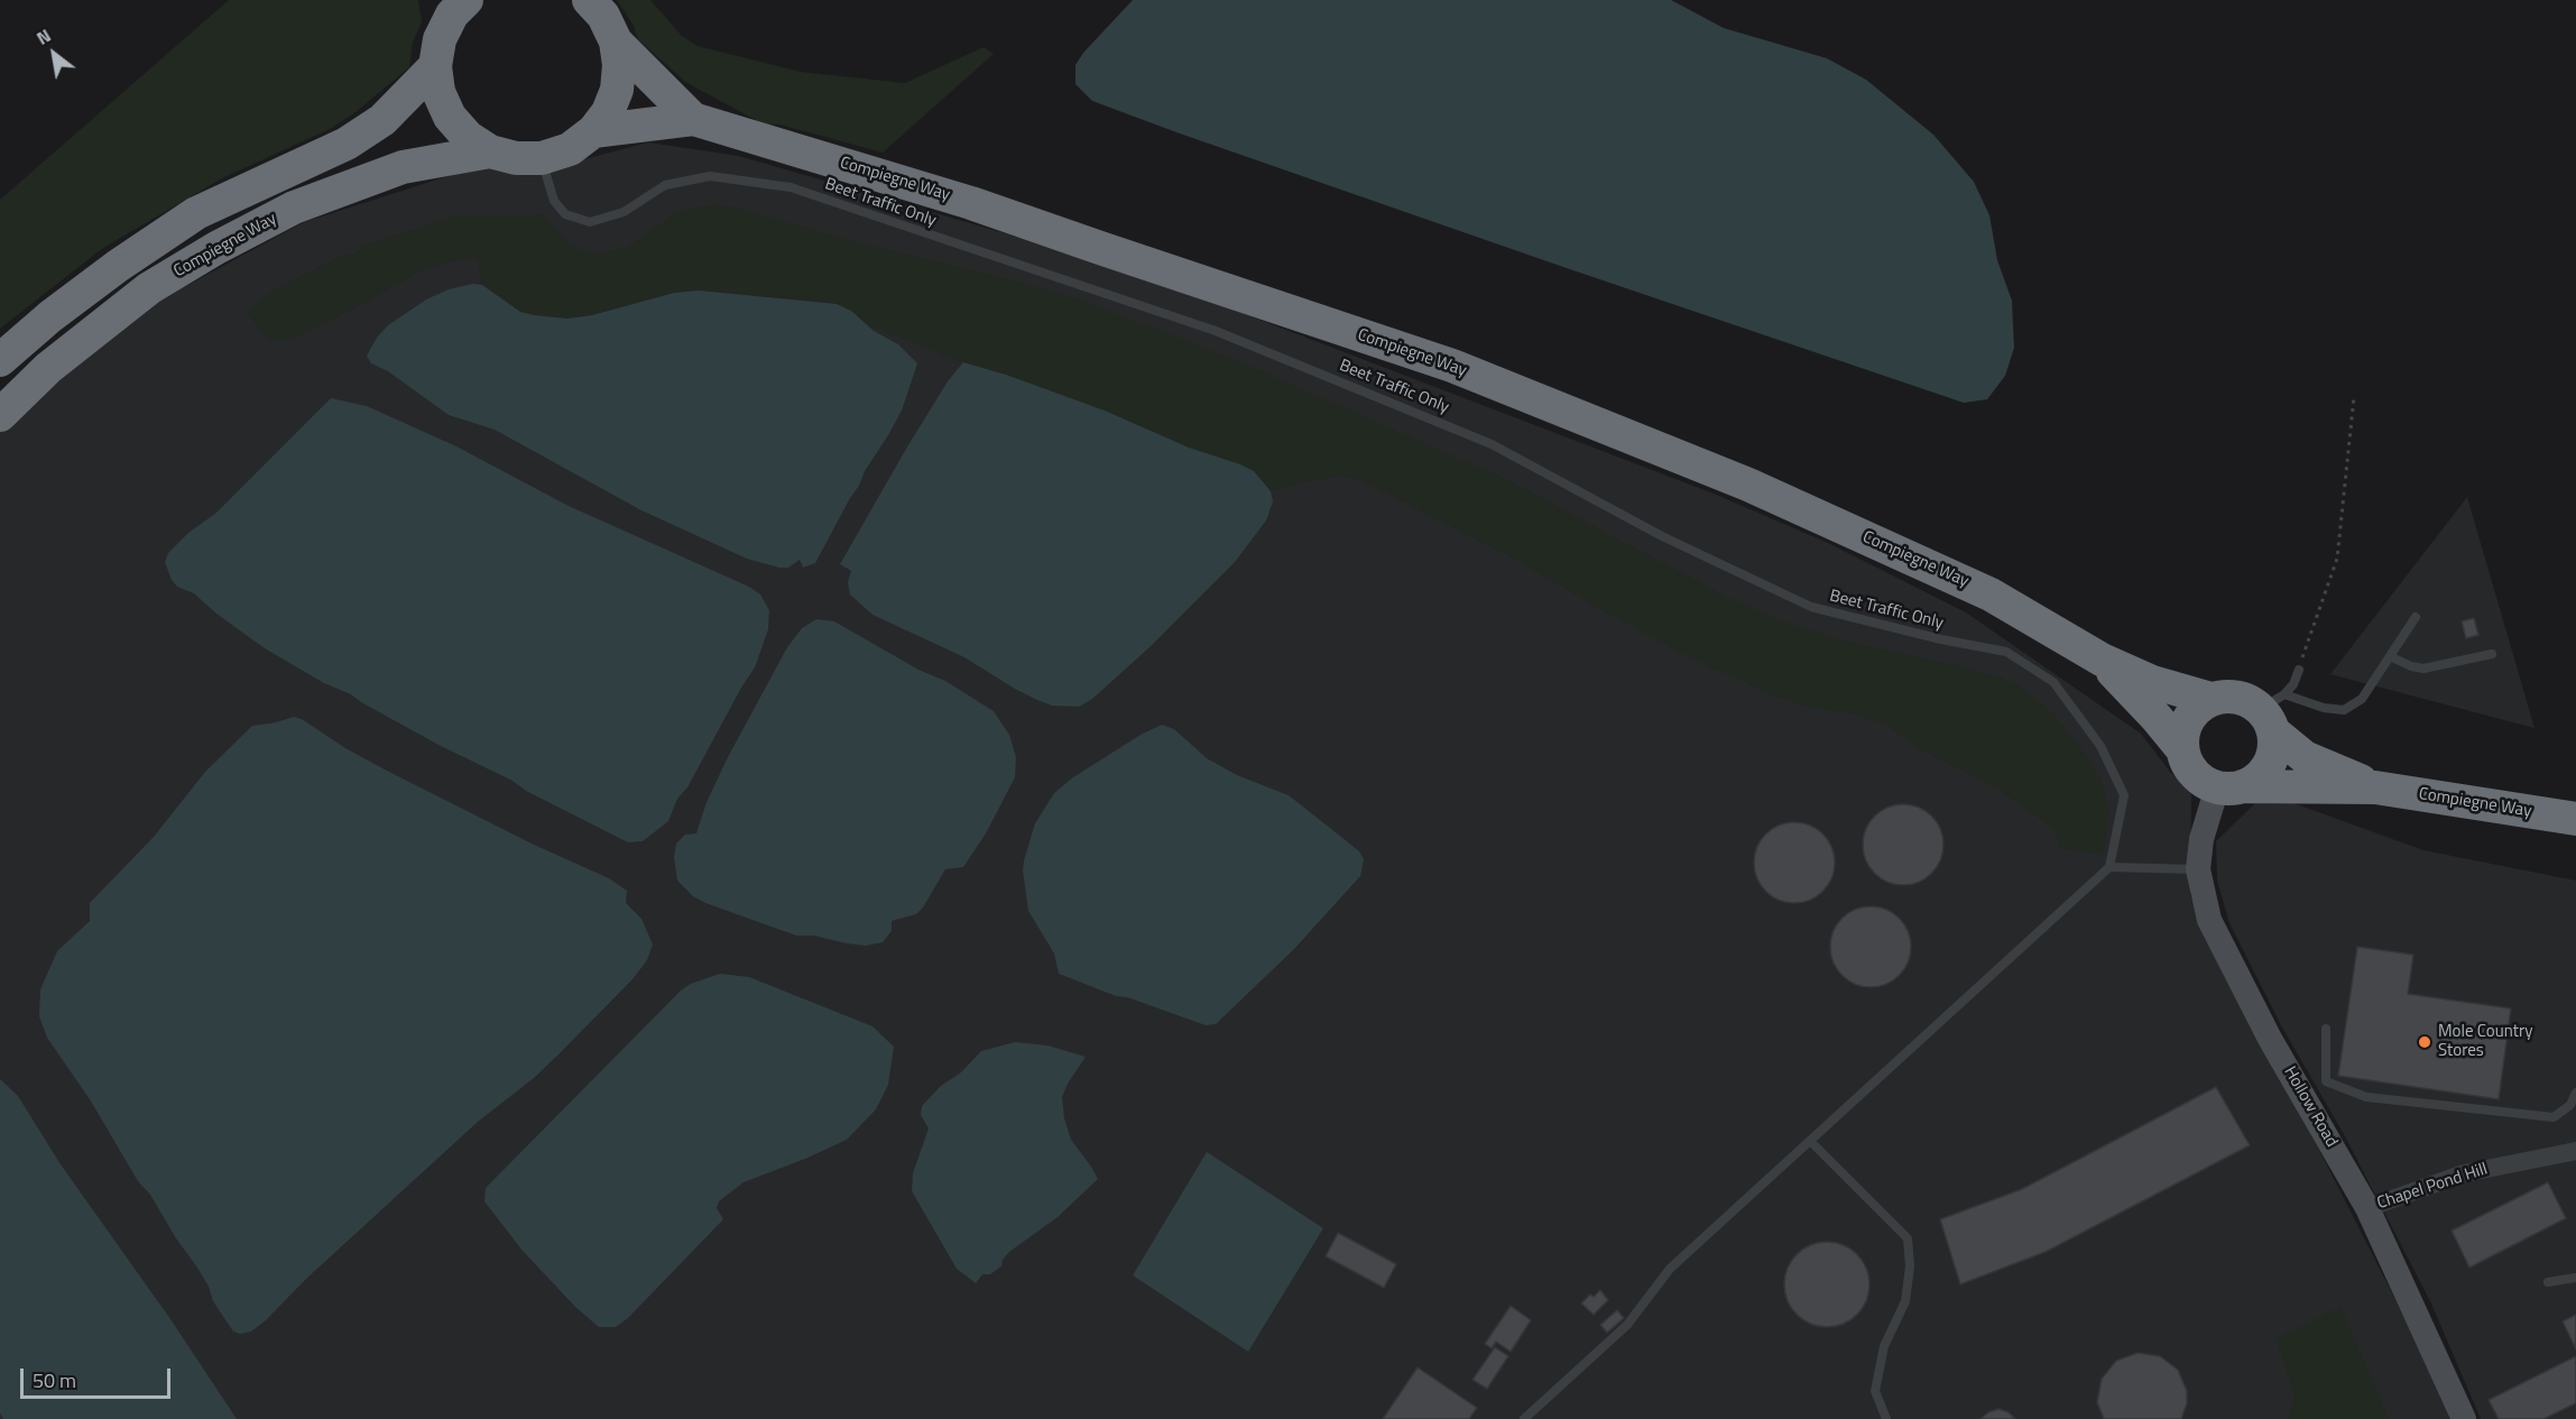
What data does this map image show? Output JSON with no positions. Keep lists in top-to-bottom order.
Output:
{
  "streets": {
    "highway": ["Compiegne Way"],
    "street": ["Hollow Road", "Chapel Pond Hill"],
    "lane": ["Beet Traffic Only"]
  },
  "crossings": [
    ["Compiegne Way", "Hollow Road"],
    ["Hollow Road", "Chapel Pond Hill"]
  ],
  "places": ["Mole Country Stores"],
  "scale_bar": "50 m",
  "north": "top left"
}
